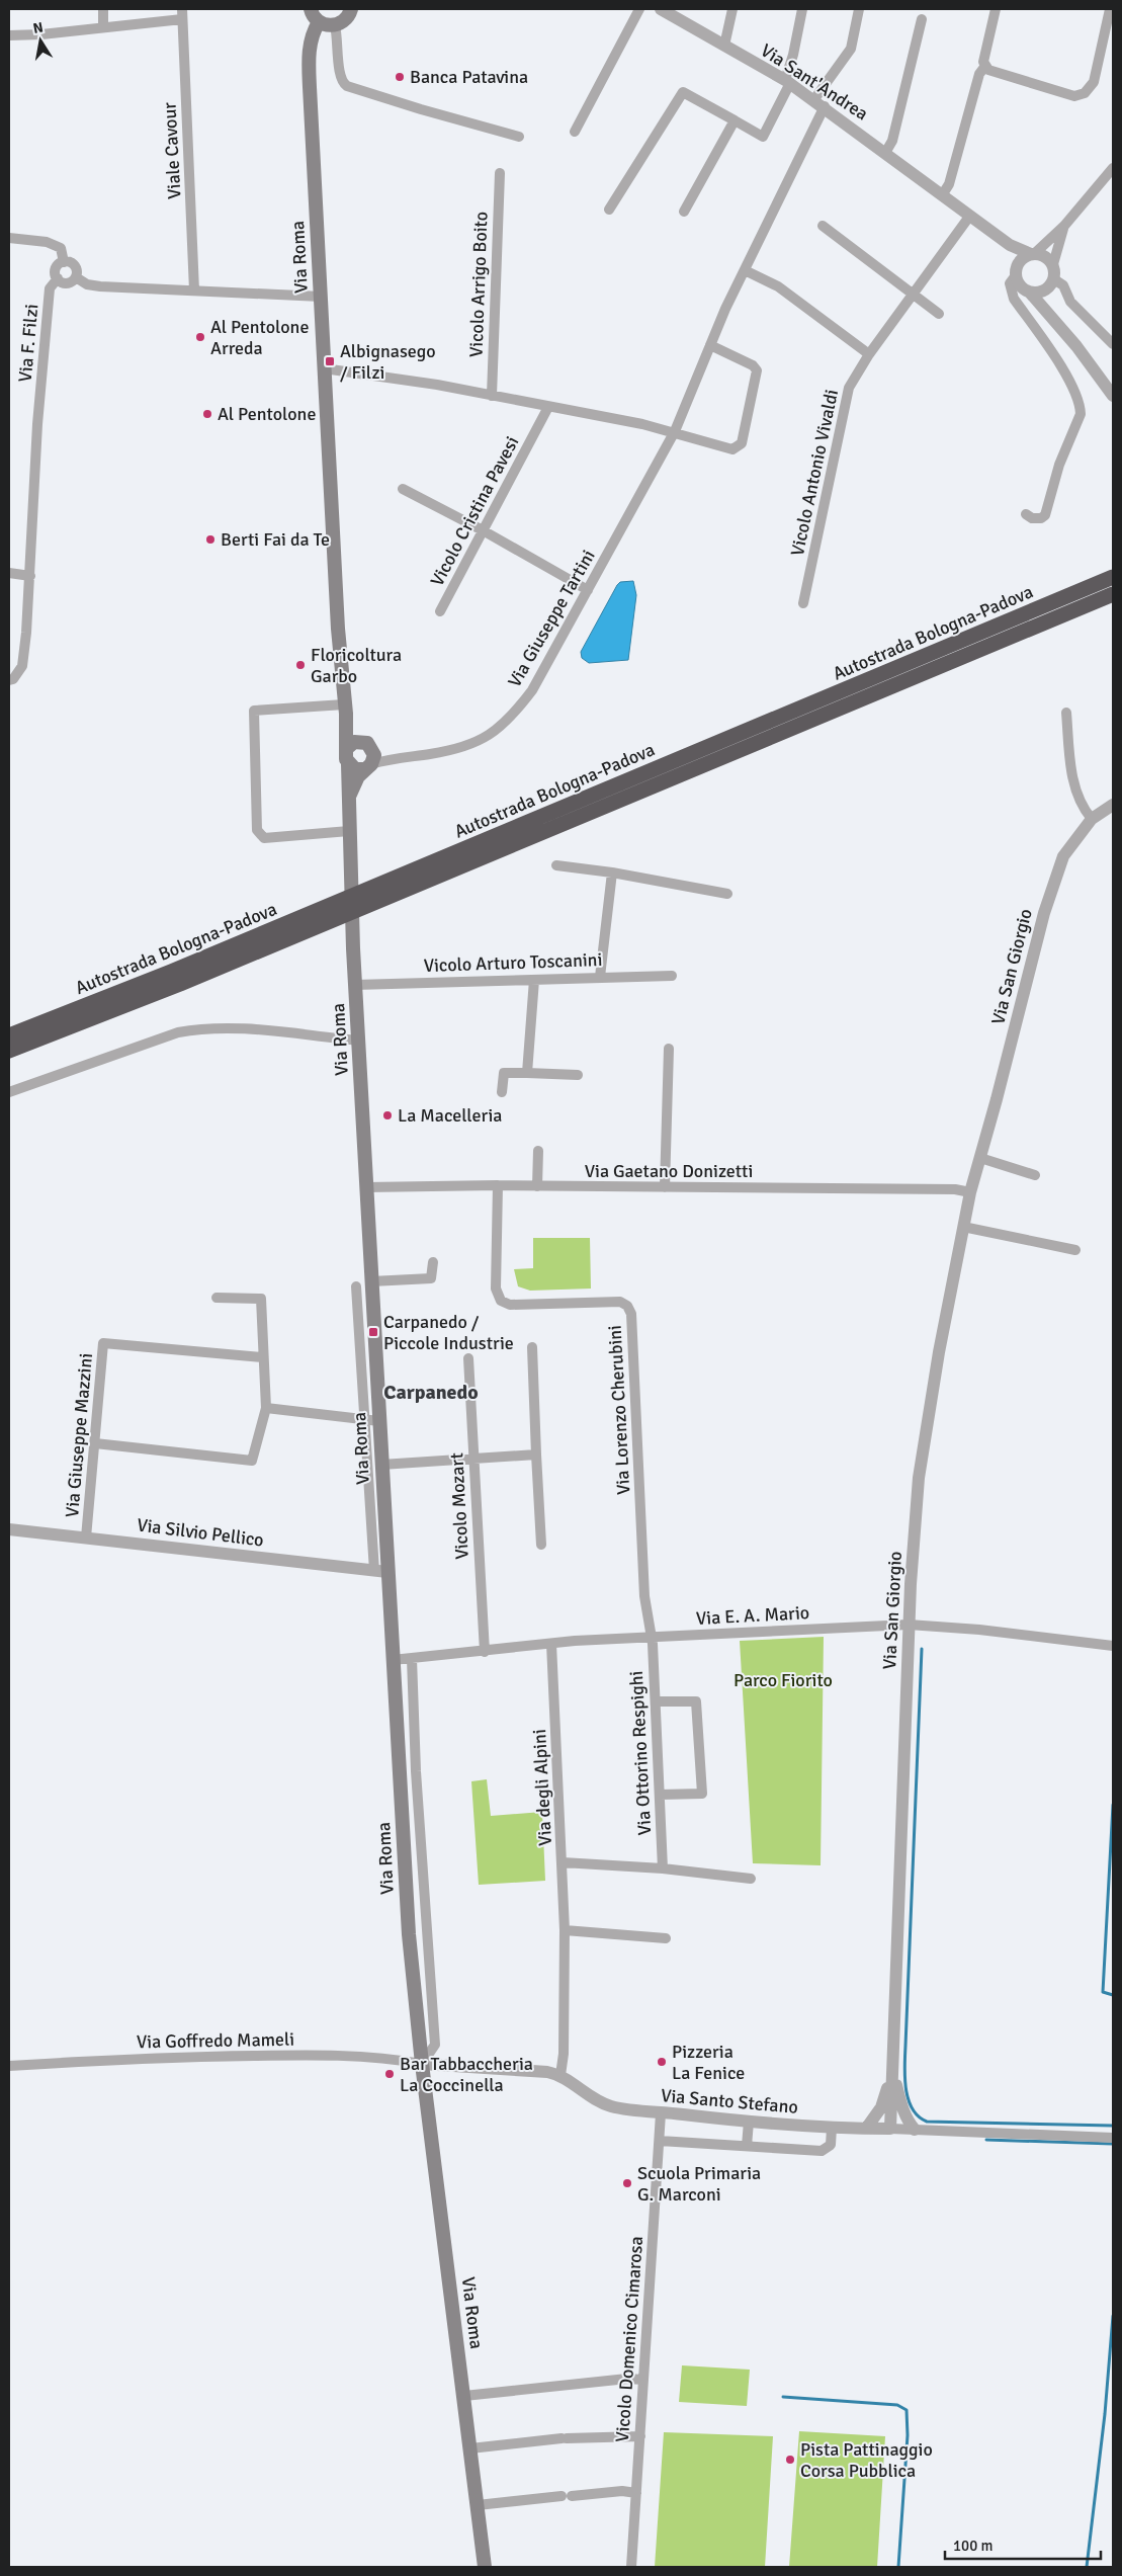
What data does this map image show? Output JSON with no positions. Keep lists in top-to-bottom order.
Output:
{
  "streets": {
    "highway": ["Autostrada Bologna-Padova"],
    "main road": ["Via Roma"],
    "street": [
      "Via Sant'Andrea",
      "Viale Cavour",
      "Vicolo Arrigo Boito",
      "Via F. Filzi",
      "Vicolo Antonio Vivaldi",
      "Vicolo Cristina Pavesi",
      "Via Giuseppe Tartini",
      "Vicolo Arturo Toscanini",
      "Via San Giorgio",
      "Via Gaetano Donizetti",
      "Via Lorenzo Cherubini",
      "Via Giuseppe Mazzini",
      "Vicolo Mozart",
      "Via Silvio Pellico",
      "Via E. A. Mario",
      "Via Ottorino Respighi",
      "Via degli Alpini",
      "Via Goffredo Mameli",
      "Via Santo Stefano",
      "Vicolo Domenico Cimarosa"
    ]
  },
  "crossings": [
    ["Via Sant'Andrea", "Vicolo Antonio Vivaldi"],
    ["Via Sant'Andrea", "Via Giuseppe Tartini"],
    ["Via Roma", "Via Giuseppe Tartini"],
    ["Via Roma", "Vicolo Arturo Toscanini"],
    ["Via Roma", "Via Gaetano Donizetti"],
    ["Via Roma", "Via Silvio Pellico"],
    ["Via Roma", "Via E. A. Mario"],
    ["Via Roma", "Via Goffredo Mameli"],
    ["Via Roma", "Via Santo Stefano"],
    ["Via San Giorgio", "Via Gaetano Donizetti"],
    ["Via San Giorgio", "Via E. A. Mario"],
    ["Via San Giorgio", "Via Santo Stefano"],
    ["Via Gaetano Donizetti", "Via Lorenzo Cherubini"],
    ["Via Lorenzo Cherubini", "Via E. A. Mario"],
    ["Via Lorenzo Cherubini", "Via Ottorino Respighi"],
    ["Via Giuseppe Mazzini", "Via Silvio Pellico"],
    ["Vicolo Mozart", "Via E. A. Mario"],
    ["Via E. A. Mario", "Via Ottorino Respighi"],
    ["Via E. A. Mario", "Via degli Alpini"],
    ["Via degli Alpini", "Via Santo Stefano"],
    ["Via Goffredo Mameli", "Via Santo Stefano"],
    ["Via Santo Stefano", "Vicolo Domenico Cimarosa"]
  ],
  "districts": ["Carpanedo"],
  "parks": ["Parco Fiorito"],
  "places": {
    "other": [
      "Banca Patavina",
      "Al Pentolone Arreda",
      "Al Pentolone",
      "Berti Fai da Te",
      "Floricoltura Garbo",
      "La Macelleria",
      "Pizzeria La Fenice",
      "Bar Tabbaccheria La Coccinella",
      "Scuola Primaria G. Marconi",
      "Pista Pattinaggio Corsa Pubblica"
    ],
    "transit": ["Albignasego / Filzi", "Carpanedo / Piccole Industrie"]
  },
  "scale_bar": "100 m",
  "north": "top"
}
